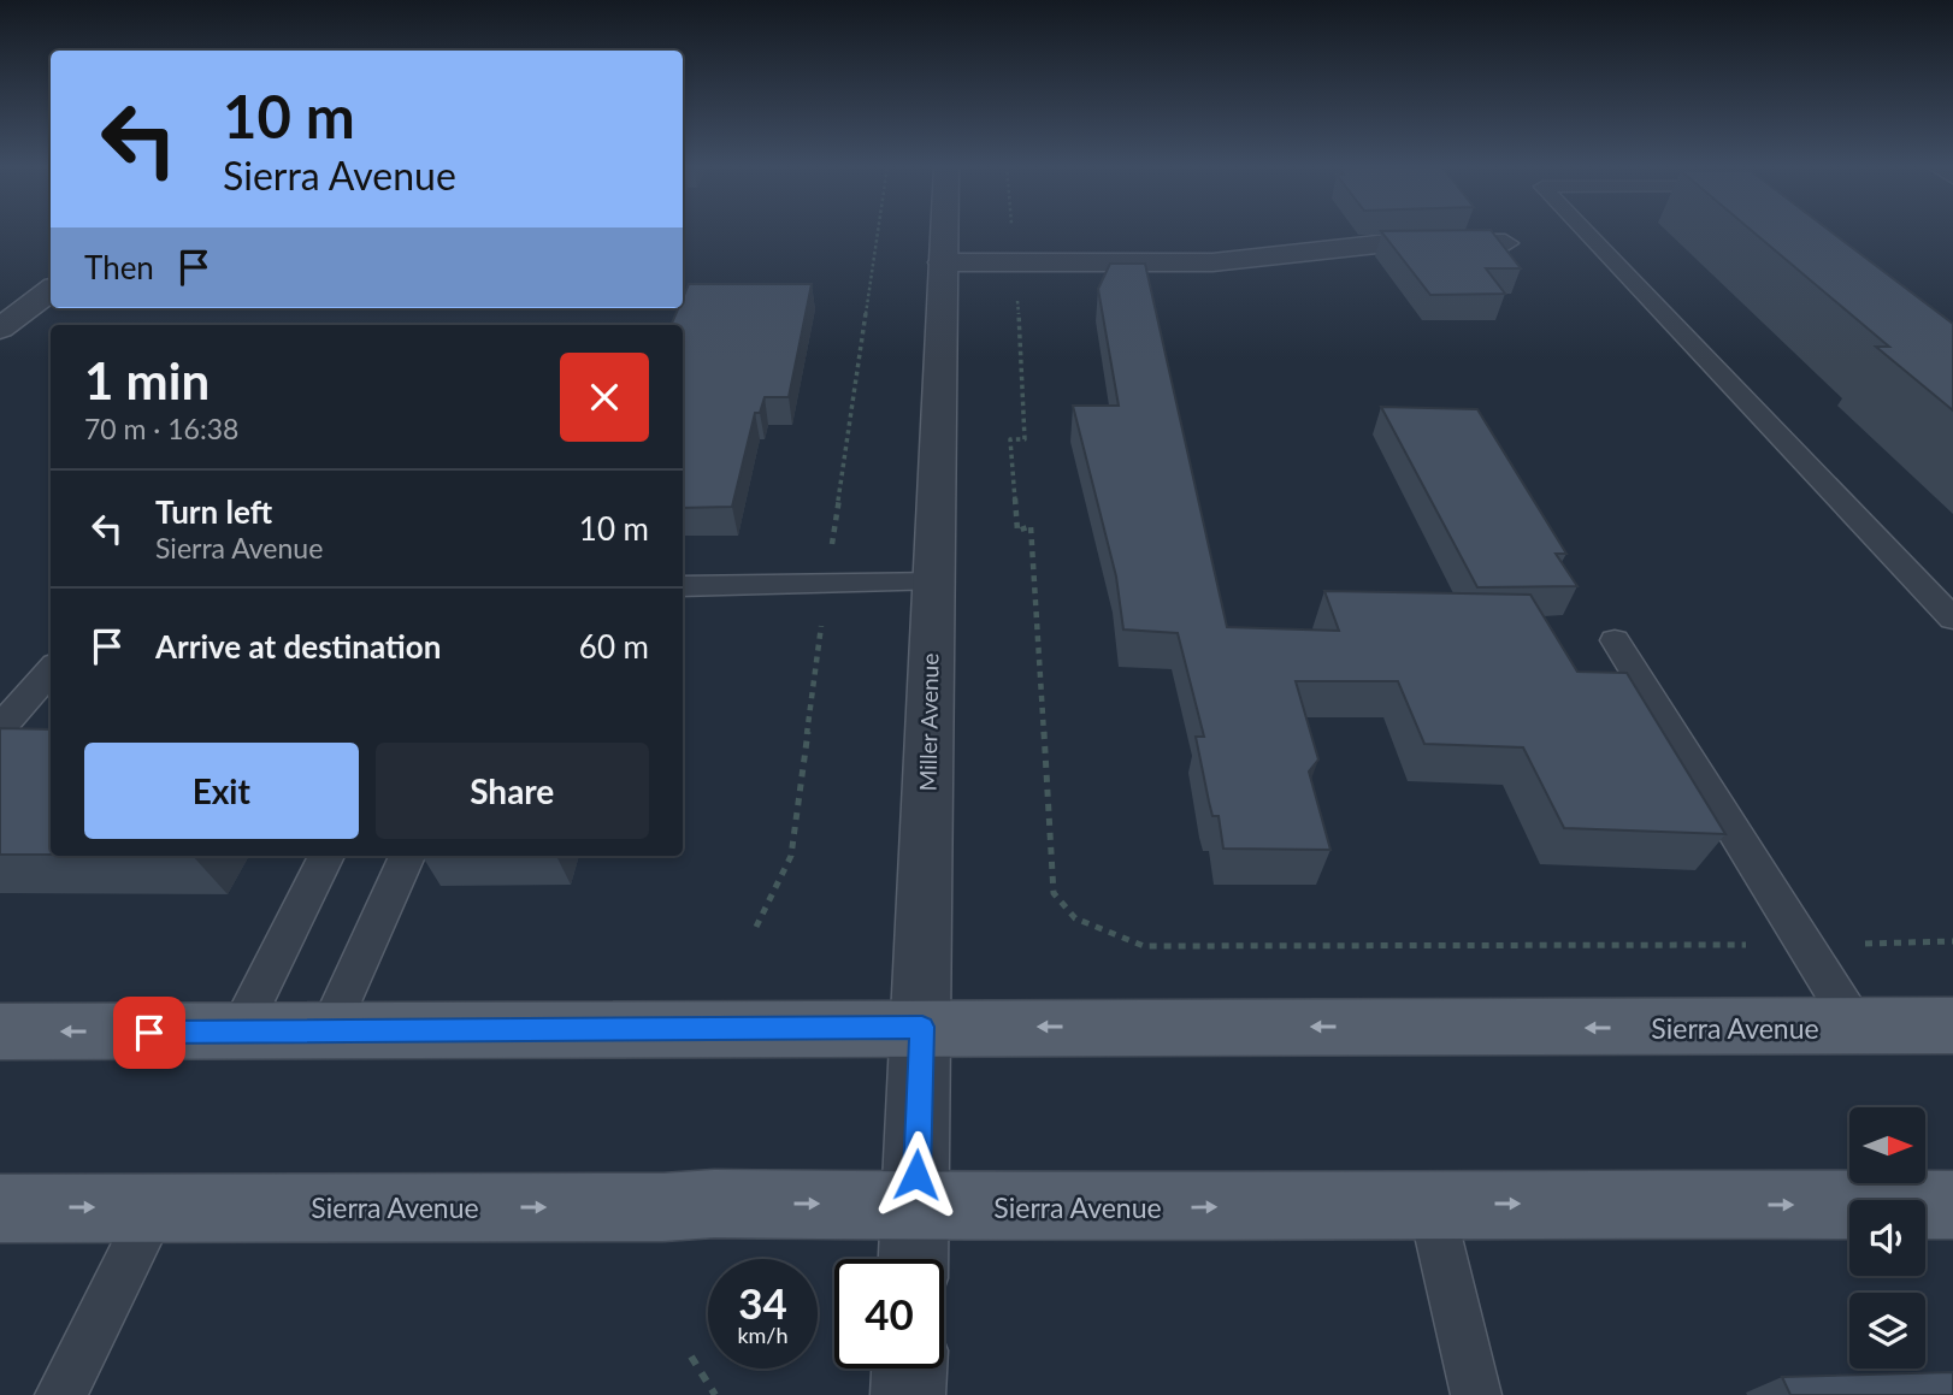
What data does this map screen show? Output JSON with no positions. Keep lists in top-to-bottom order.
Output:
{
  "streets": {
    "main road": ["Sierra Avenue"],
    "street": ["Miller Avenue"]
  },
  "crossings": [
    ["Miller Avenue", "Sierra Avenue"]
  ],
  "north": "right",
  "page": {
    "turn": ["10 m", "Sierra Avenue"],
    "then": "Then",
    "heading": ["1 min", "70 m · 16:38"],
    "list": [
      {
        "name": "Turn left",
        "note": "Sierra Avenue",
        "value": "10 m"
      },
      {
        "name": "Arrive at destination",
        "value": "60 m"
      }
    ],
    "buttons": ["Exit", "Share"],
    "speed": "34 km/h",
    "limit": "40"
  }
}
